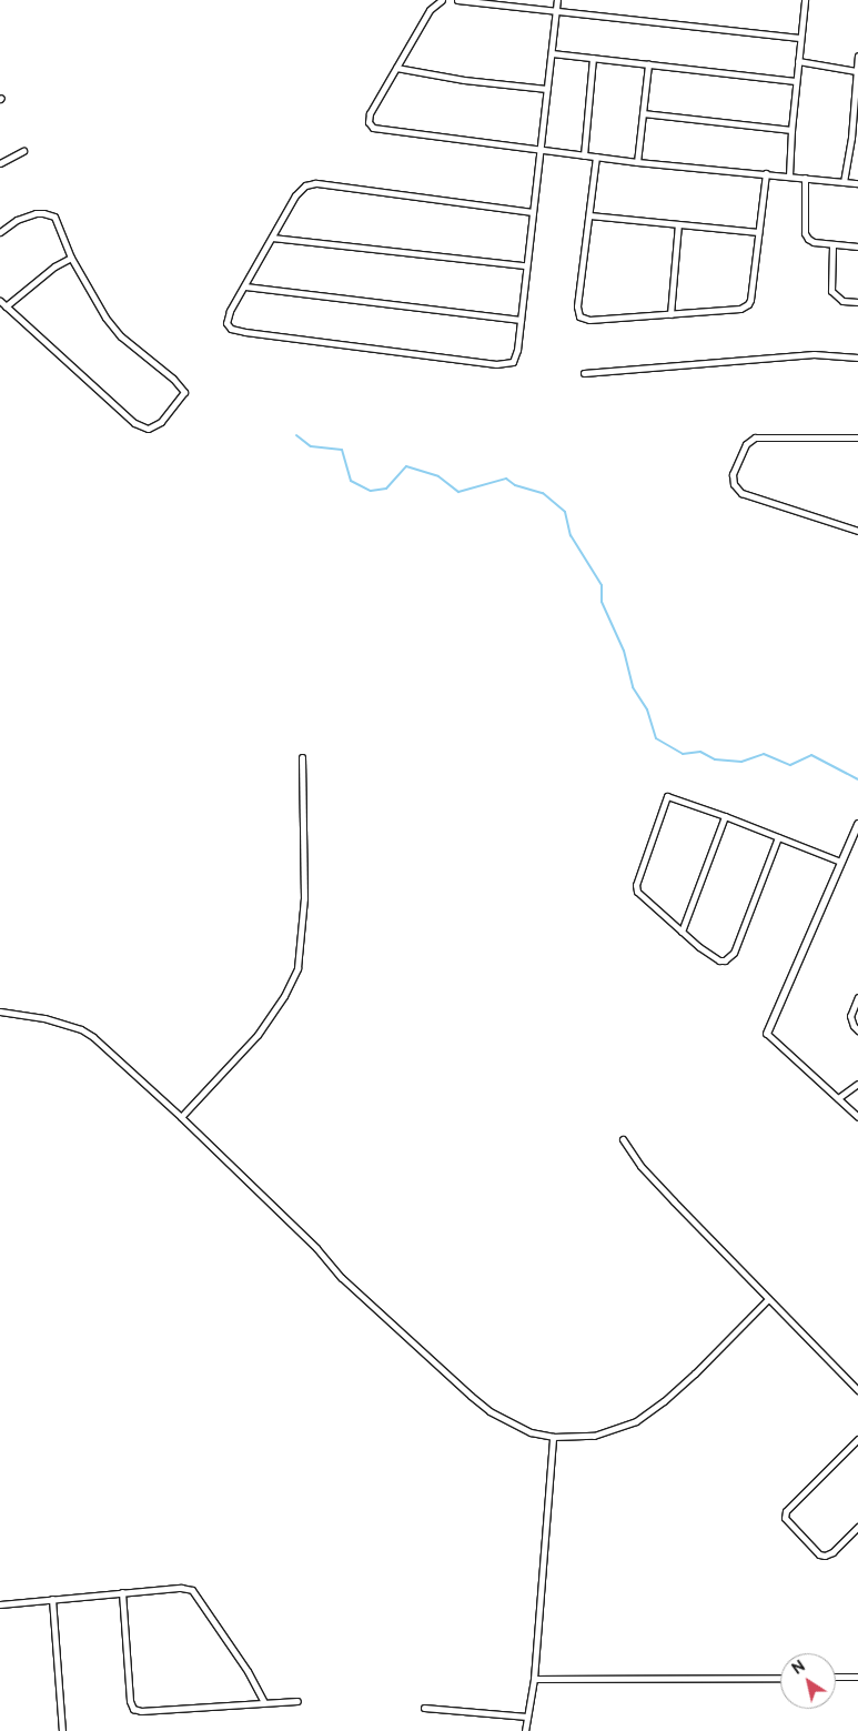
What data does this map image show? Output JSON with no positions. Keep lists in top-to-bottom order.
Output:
{
  "north": "top left"
}
